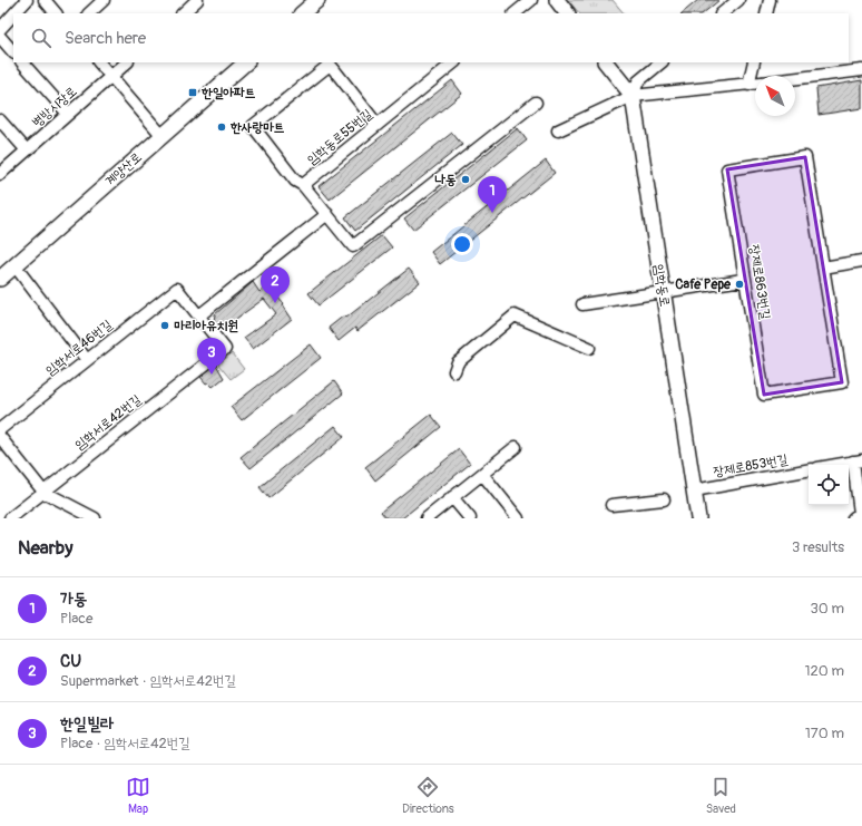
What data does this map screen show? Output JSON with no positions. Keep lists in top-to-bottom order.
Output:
{
  "streets": {
    "street": [
      "병방시장로",
      "임학동로55번길",
      "계양산로",
      "장제로863번길",
      "임학동로",
      "임학서로46번길",
      "임학서로42번길",
      "장제로853번길"
    ]
  },
  "crossings": [
    ["임학동로", "장제로853번길"],
    ["임학서로46번길", "임학서로42번길"]
  ],
  "places": {
    "transit": ["한일아파트"],
    "other": [
      "한사랑마트",
      "나동",
      "Cafe Pepe",
      "마리아유치원"
    ]
  },
  "north": "top left",
  "page": {
    "search": "Search here",
    "pins": ["1", "2", "3"],
    "heading": ["Nearby", "3 results"],
    "list": [
      {
        "mark": "1",
        "name": "가동",
        "note": "Place",
        "value": "30 m"
      },
      {
        "mark": "2",
        "name": "CU",
        "note": "Supermarket · 임학서로42번길",
        "value": "120 m"
      },
      {
        "mark": "3",
        "name": "한일빌라",
        "note": "Place · 임학서로42번길",
        "value": "170 m"
      }
    ],
    "nav": ["Map", "Directions", "Saved"]
  }
}
